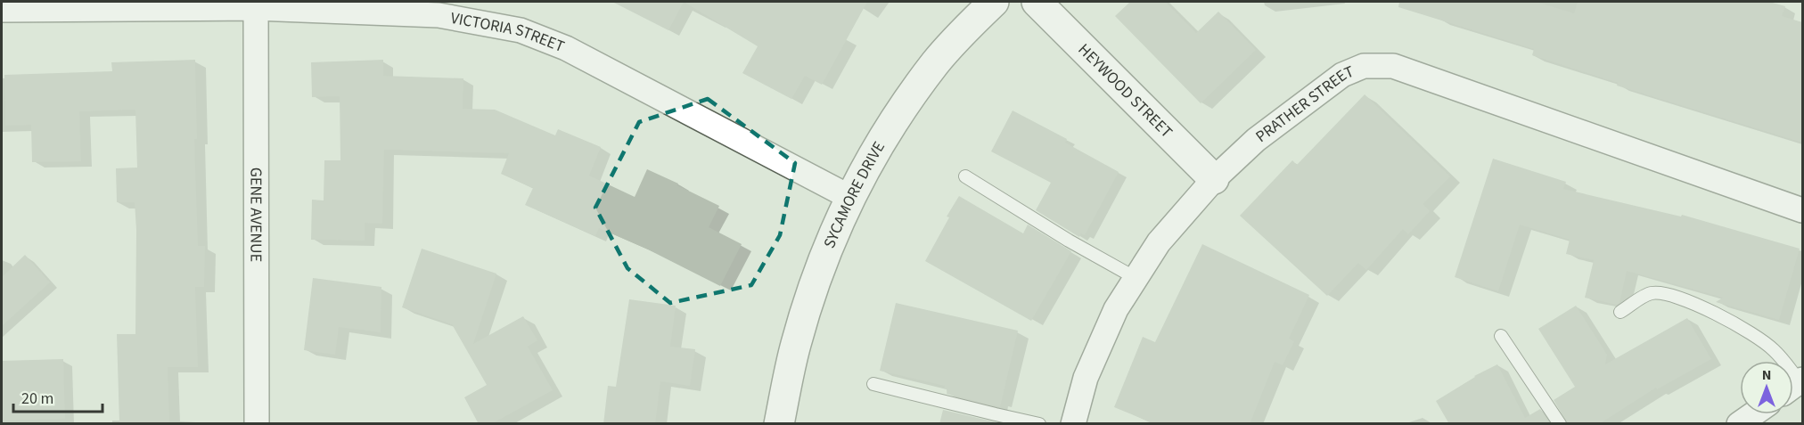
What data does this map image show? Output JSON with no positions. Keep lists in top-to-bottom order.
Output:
{
  "streets": {
    "main road": ["HEYWOOD STREET", "SYCAMORE DRIVE"],
    "street": ["VICTORIA STREET", "PRATHER STREET", "GENE AVENUE"]
  },
  "crossings": [
    ["VICTORIA STREET", "SYCAMORE DRIVE"],
    ["VICTORIA STREET", "GENE AVENUE"],
    ["HEYWOOD STREET", "PRATHER STREET"]
  ],
  "scale_bar": "20 m",
  "north": "top"
}
